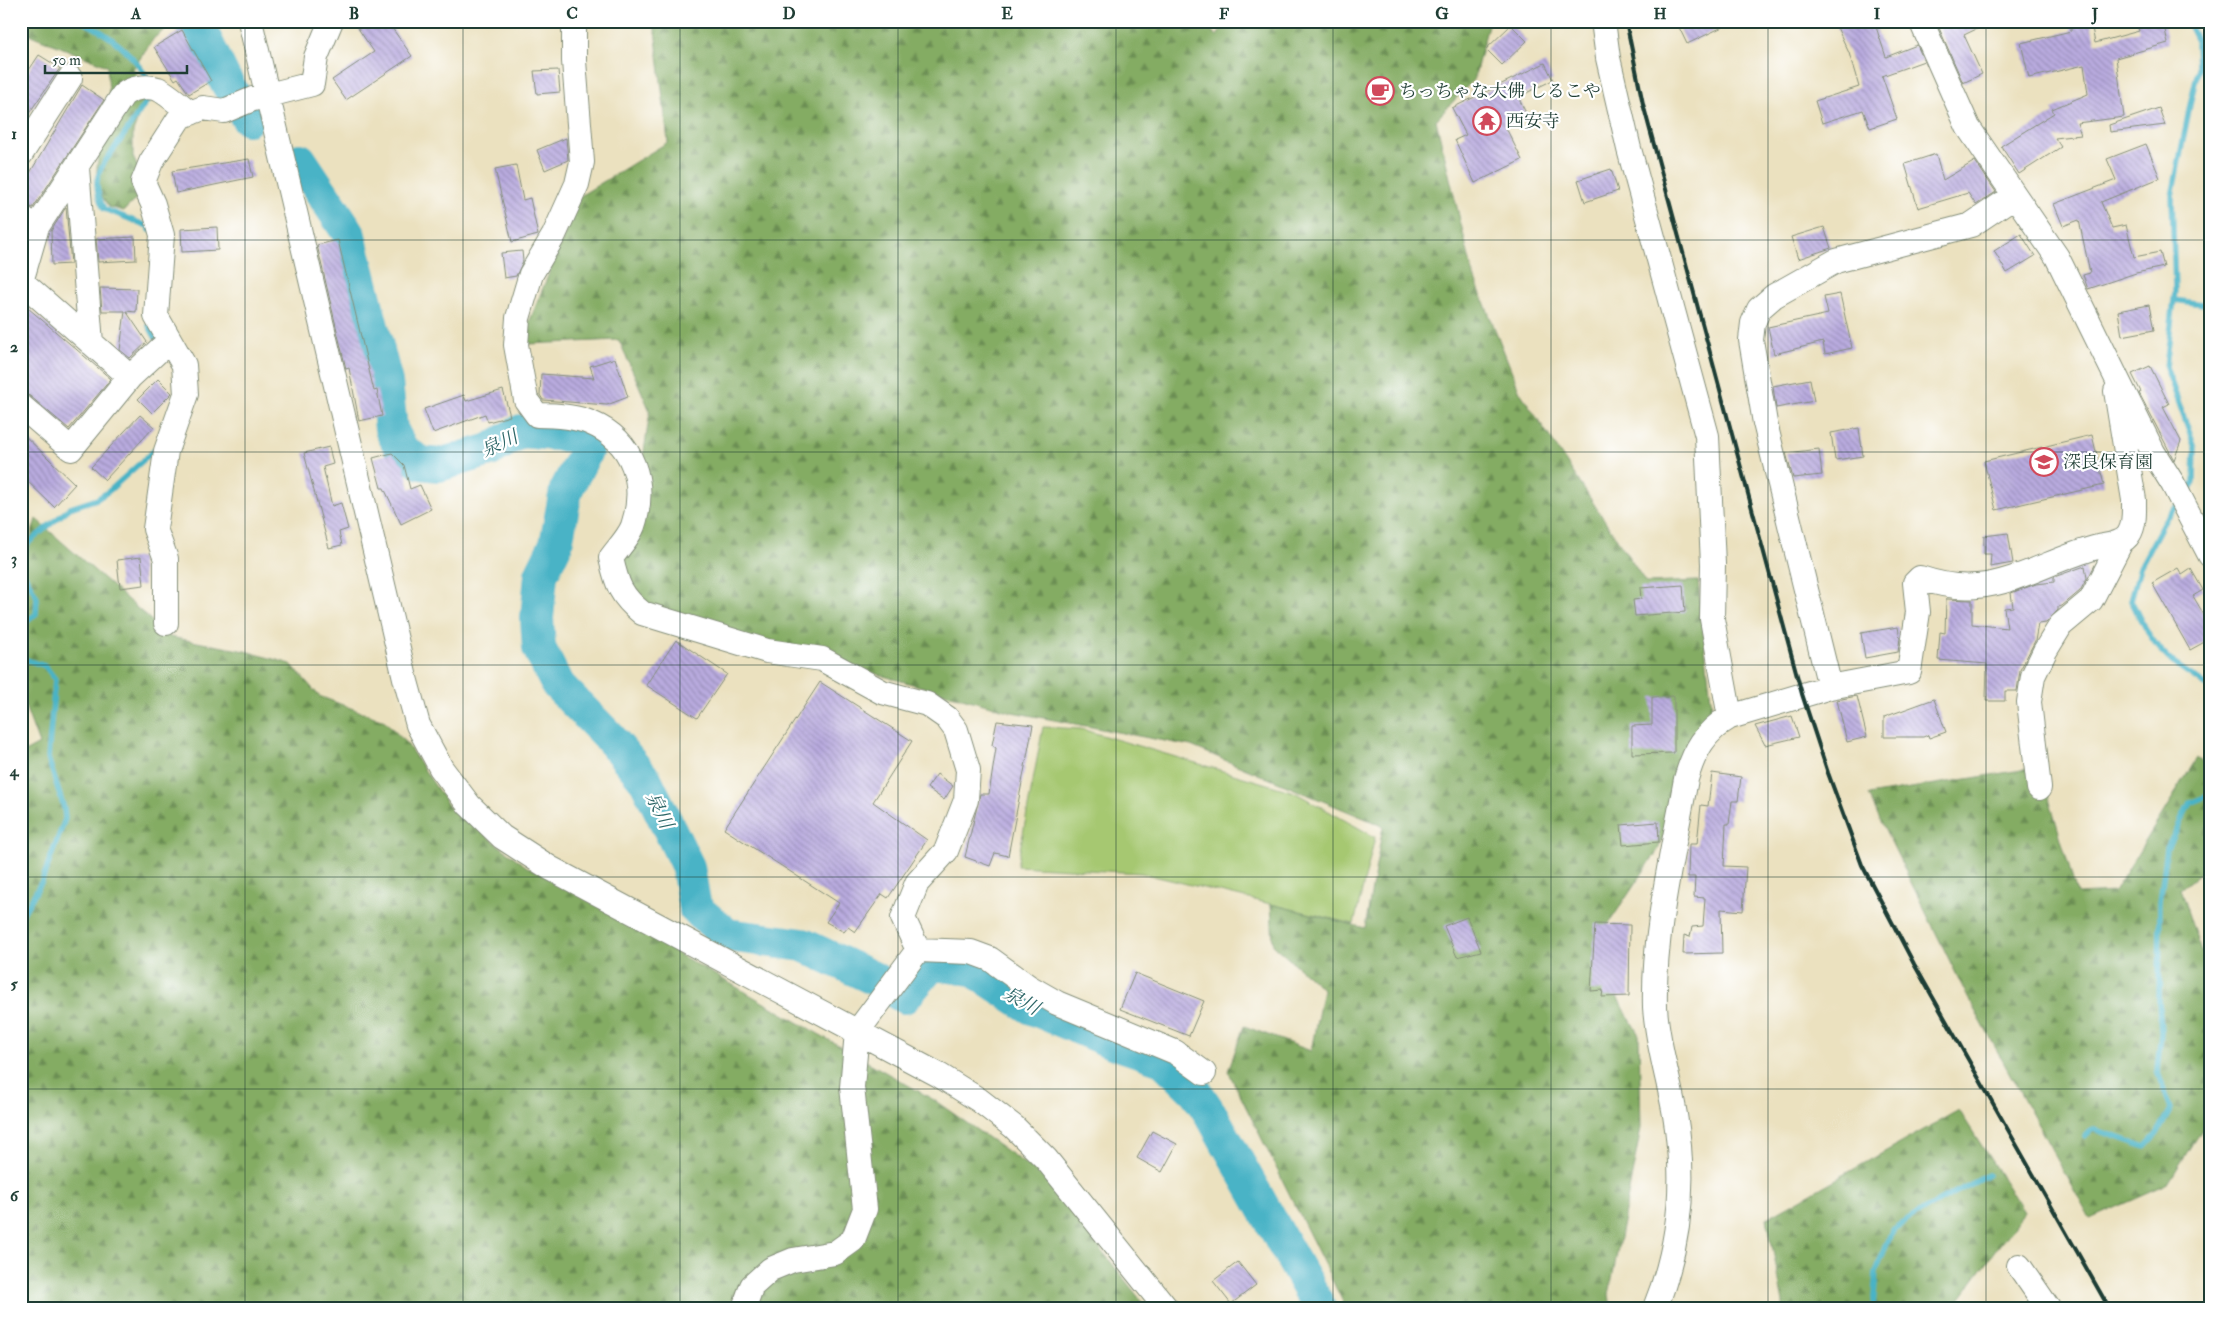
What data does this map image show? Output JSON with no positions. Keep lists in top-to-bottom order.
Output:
{
  "water": ["泉川"],
  "places": {
    "cafe": ["ちっちゃな大佛 しるこや"],
    "temple": ["西安寺"],
    "school or university": ["深良保育園"]
  },
  "scale_bar": "50 m",
  "grid": {
    "columns": [
      "A",
      "B",
      "C",
      "D",
      "E",
      "F",
      "G",
      "H",
      "I",
      "J"
    ],
    "rows": [
      "1",
      "2",
      "3",
      "4",
      "5",
      "6"
    ]
  }
}
